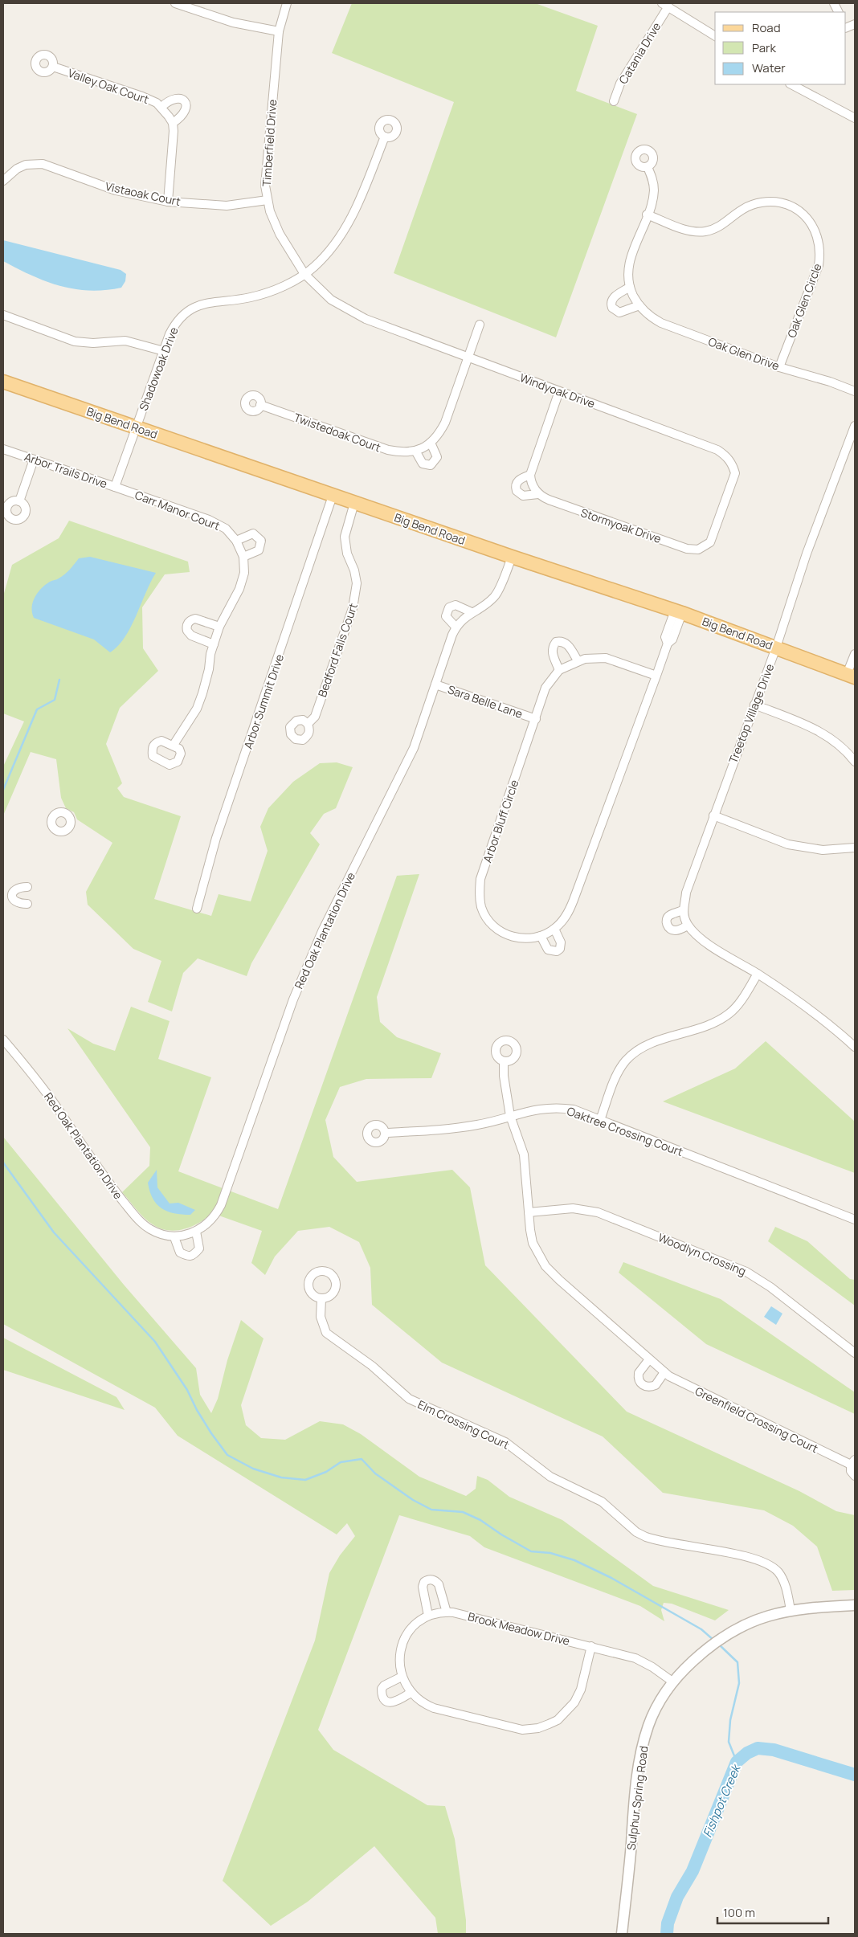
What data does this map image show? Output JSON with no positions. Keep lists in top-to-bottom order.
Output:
{
  "streets": {
    "main road": ["Big Bend Road"],
    "street": [
      "Catania Drive",
      "Valley Oak Court",
      "Timberfield Drive",
      "Vistaoak Court",
      "Oak Glen Circle",
      "Oak Glen Drive",
      "Shadowoak Drive",
      "Windyoak Drive",
      "Twistedoak Court",
      "Arbor Trails Drive",
      "Carr Manor Court",
      "Stormyoak Drive",
      "Bedford Falls Court",
      "Arbor Summit Drive",
      "Sara Belle Lane",
      "Treetop Village Drive",
      "Arbor Bluff Circle",
      "Red Oak Plantation Drive",
      "Oaktree Crossing Court",
      "Woodlyn Crossing",
      "Greenfield Crossing Court",
      "Elm Crossing Court",
      "Brook Meadow Drive",
      "Sulphur Spring Road"
    ]
  },
  "crossings": [
    ["Timberfield Drive", "Vistaoak Court"],
    ["Timberfield Drive", "Shadowoak Drive"],
    ["Timberfield Drive", "Windyoak Drive"],
    ["Oak Glen Circle", "Oak Glen Drive"],
    ["Shadowoak Drive", "Windyoak Drive"],
    ["Shadowoak Drive", "Big Bend Road"],
    ["Shadowoak Drive", "Arbor Trails Drive"],
    ["Windyoak Drive", "Twistedoak Court"],
    ["Windyoak Drive", "Stormyoak Drive"],
    ["Big Bend Road", "Arbor Trails Drive"],
    ["Big Bend Road", "Bedford Falls Court"],
    ["Big Bend Road", "Arbor Summit Drive"],
    ["Big Bend Road", "Treetop Village Drive"],
    ["Big Bend Road", "Arbor Bluff Circle"],
    ["Big Bend Road", "Red Oak Plantation Drive"],
    ["Arbor Trails Drive", "Carr Manor Court"],
    ["Sara Belle Lane", "Arbor Bluff Circle"],
    ["Sara Belle Lane", "Red Oak Plantation Drive"],
    ["Oaktree Crossing Court", "Greenfield Crossing Court"],
    ["Woodlyn Crossing", "Greenfield Crossing Court"],
    ["Elm Crossing Court", "Sulphur Spring Road"],
    ["Brook Meadow Drive", "Sulphur Spring Road"]
  ],
  "water": ["Fishpot Creek"],
  "legend": ["Road", "Park", "Water"],
  "scale_bar": "100 m"
}
